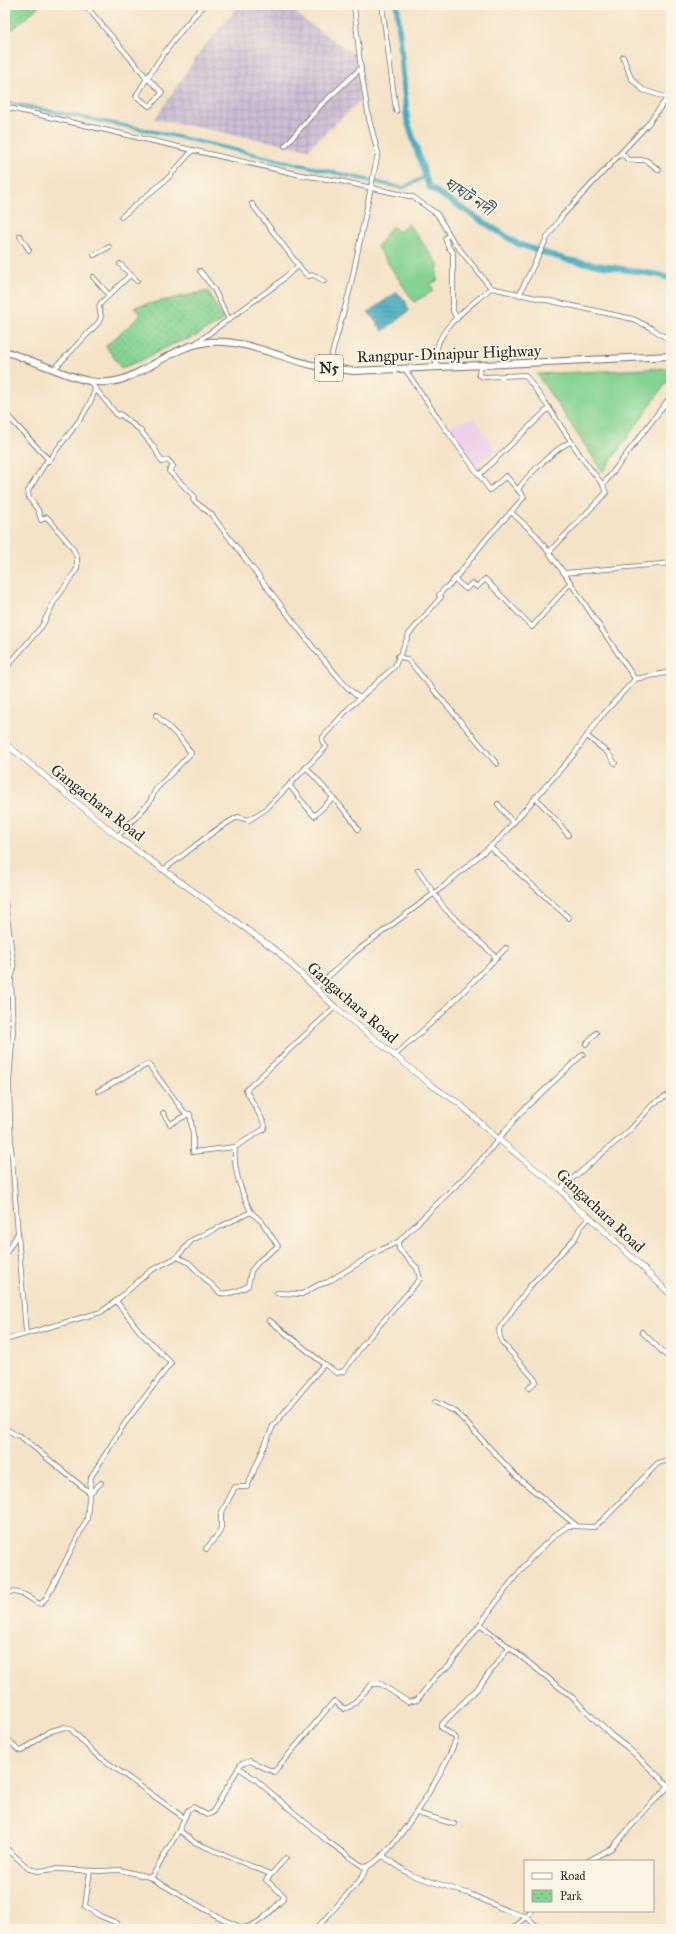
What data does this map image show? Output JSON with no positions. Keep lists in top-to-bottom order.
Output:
{
  "streets": {
    "highway": ["Rangpur-Dinajpur Highway", "N5"],
    "main road": ["Gangachara Road"]
  },
  "water": ["ঘাঘট নদী"],
  "legend": ["Road", "Park"]
}
